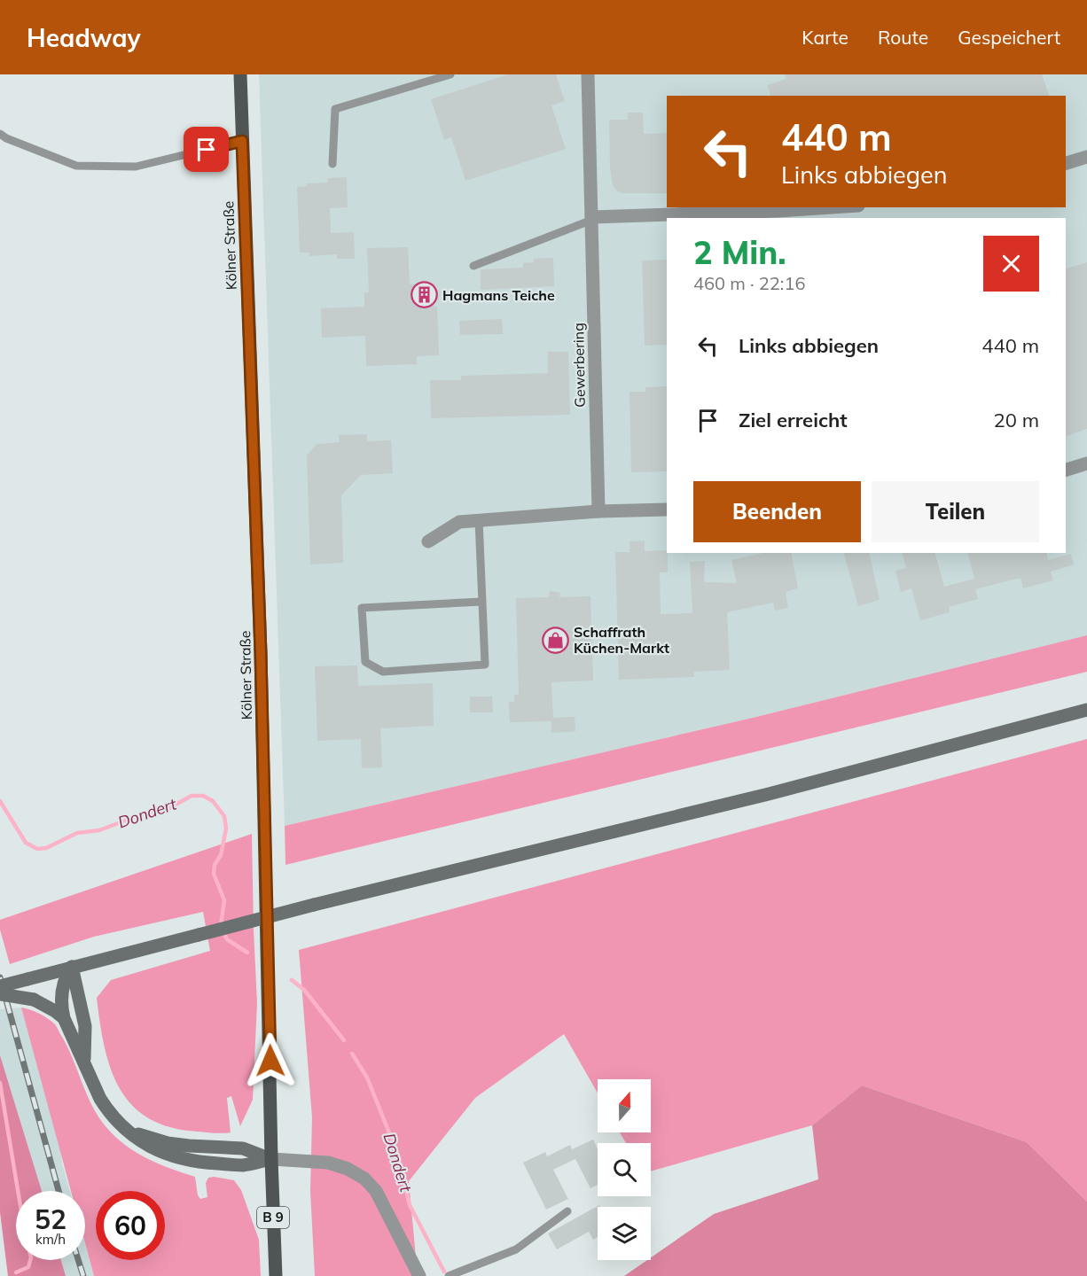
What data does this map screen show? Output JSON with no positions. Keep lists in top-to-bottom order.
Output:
{
  "streets": {
    "main road": ["Kölner Straße", "B 9"],
    "street": ["Gewerbering"]
  },
  "water": ["Dondert"],
  "places": {
    "building": ["Hagmans Teiche"],
    "shop": ["Schaffrath Küchen-Markt"]
  },
  "north": "top",
  "page": {
    "header": "Headway",
    "nav": ["Karte", "Route", "Gespeichert"],
    "turn": ["440 m", "Links abbiegen"],
    "heading": ["2 Min.", "460 m · 22:16"],
    "list": [
      {
        "name": "Links abbiegen",
        "value": "440 m"
      },
      {
        "name": "Ziel erreicht",
        "value": "20 m"
      }
    ],
    "buttons": ["Beenden", "Teilen"],
    "speed": "52 km/h",
    "limit": "60"
  }
}
